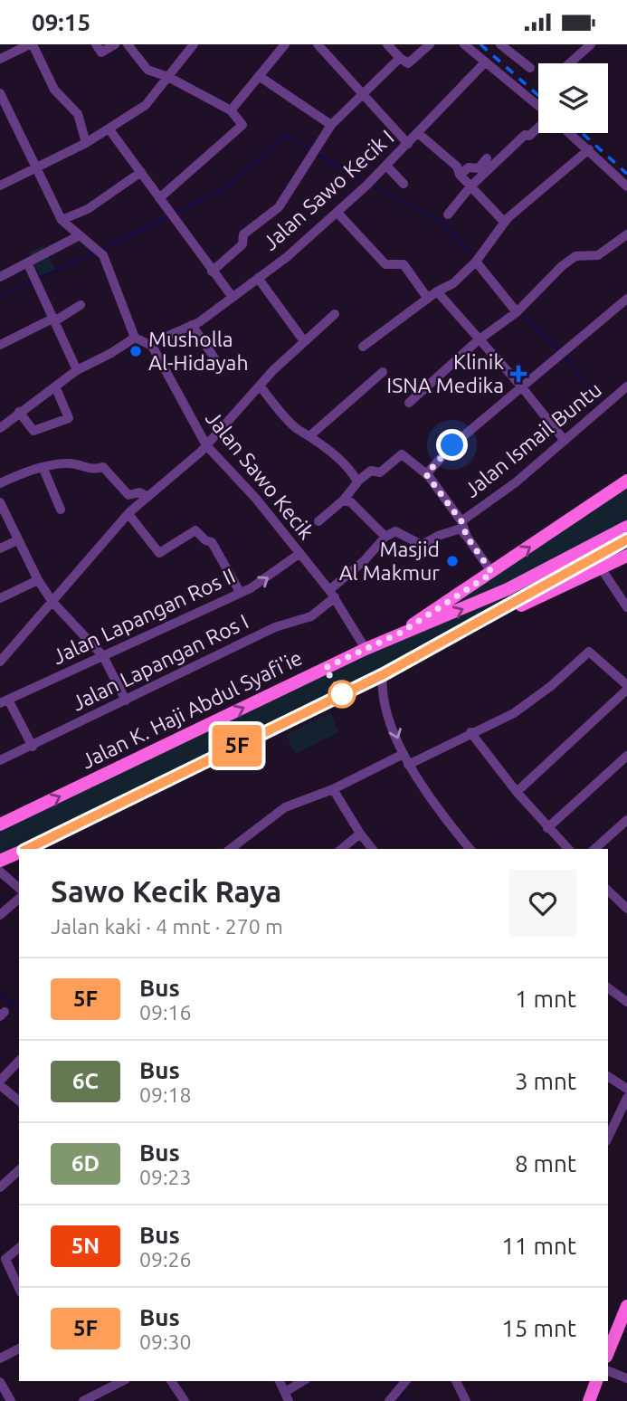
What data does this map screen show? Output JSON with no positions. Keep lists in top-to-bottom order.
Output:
{
  "streets": {
    "main road": ["Jalan K. Haji Abdul Syafi'ie"],
    "street": [
      "Jalan Sawo Kecik I",
      "Jalan Ismail Buntu",
      "Jalan Sawo Kecik",
      "Jalan Lapangan Ros II",
      "Jalan Lapangan Ros I"
    ]
  },
  "crossings": [
    ["Jalan Sawo Kecik I", "Jalan Sawo Kecik"],
    ["Jalan Ismail Buntu", "Jalan K. Haji Abdul Syafi'ie"],
    ["Jalan Sawo Kecik", "Jalan Lapangan Ros II"],
    ["Jalan Sawo Kecik", "Jalan Lapangan Ros I"],
    ["Jalan Sawo Kecik", "Jalan K. Haji Abdul Syafi'ie"]
  ],
  "places": {
    "other": ["Musholla Al-Hidayah", "Masjid Al Makmur"],
    "health": ["Klinik ISNA Medika"]
  },
  "lines": ["bus line 5F"],
  "page": {
    "status": "09:15",
    "on_map": "5F",
    "heading": ["Sawo Kecik Raya", "Jalan kaki · 4 mnt · 270 m"],
    "list": [
      {
        "mark": "5F",
        "name": "Bus",
        "note": "09:16",
        "value": "1 mnt"
      },
      {
        "mark": "6C",
        "name": "Bus",
        "note": "09:18",
        "value": "3 mnt"
      },
      {
        "mark": "6D",
        "name": "Bus",
        "note": "09:23",
        "value": "8 mnt"
      },
      {
        "mark": "5N",
        "name": "Bus",
        "note": "09:26",
        "value": "11 mnt"
      },
      {
        "mark": "5F",
        "name": "Bus",
        "note": "09:30",
        "value": "15 mnt"
      }
    ]
  }
}
